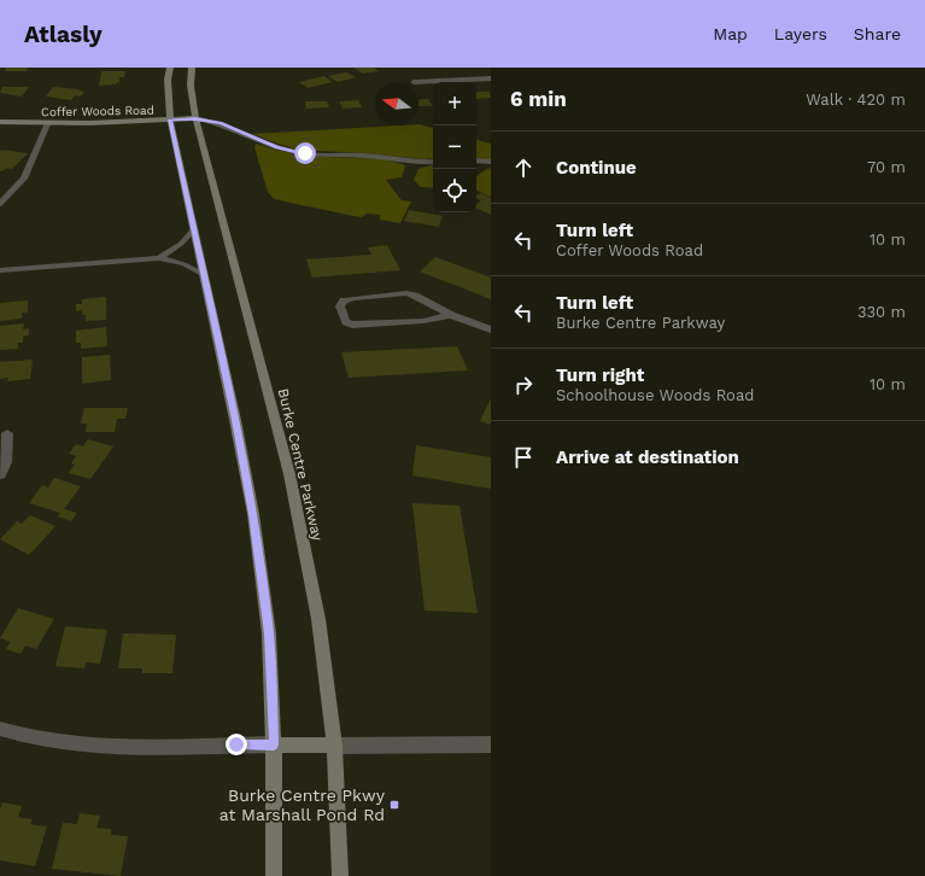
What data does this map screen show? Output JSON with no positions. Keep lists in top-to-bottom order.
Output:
{
  "streets": {
    "main road": ["Coffer Woods Road", "Burke Centre Parkway"]
  },
  "crossings": [
    ["Coffer Woods Road", "Burke Centre Parkway"]
  ],
  "places": {
    "transit": ["Burke Centre Pkwy at Marshall Pond Rd"]
  },
  "north": "left",
  "page": {
    "header": "Atlasly",
    "nav": ["Map", "Layers", "Share"],
    "heading": ["6 min", "Walk · 420 m"],
    "map_buttons": ["+", "−"],
    "list": [
      ["Continue", "70 m"],
      ["Turn left", "Coffer Woods Road", "10 m"],
      ["Turn left", "Burke Centre Parkway", "330 m"],
      ["Turn right", "Schoolhouse Woods Road", "10 m"],
      "Arrive at destination"
    ]
  }
}
